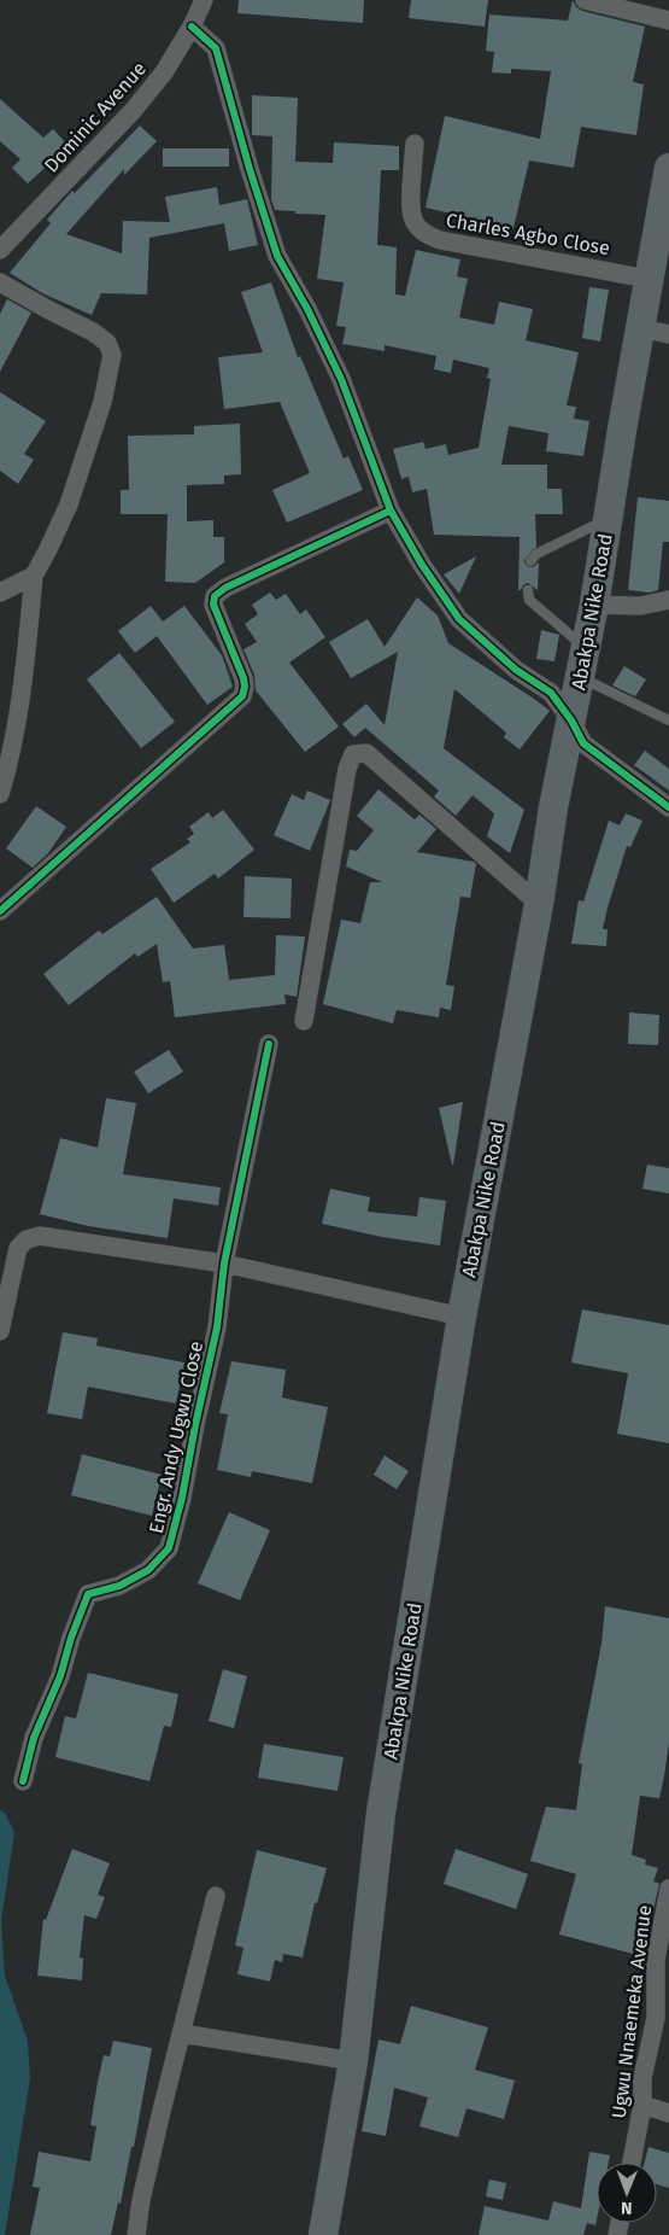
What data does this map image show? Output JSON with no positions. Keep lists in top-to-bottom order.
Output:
{
  "streets": {
    "main road": ["Abakpa Nike Road"],
    "street": [
      "Dominic Avenue",
      "Charles Agbo Close",
      "Engr. Andy Ugwu Close",
      "Ugwu Nnaemeka Avenue"
    ]
  },
  "crossings": [
    ["Charles Agbo Close", "Abakpa Nike Road"]
  ],
  "north": "bottom"
}
